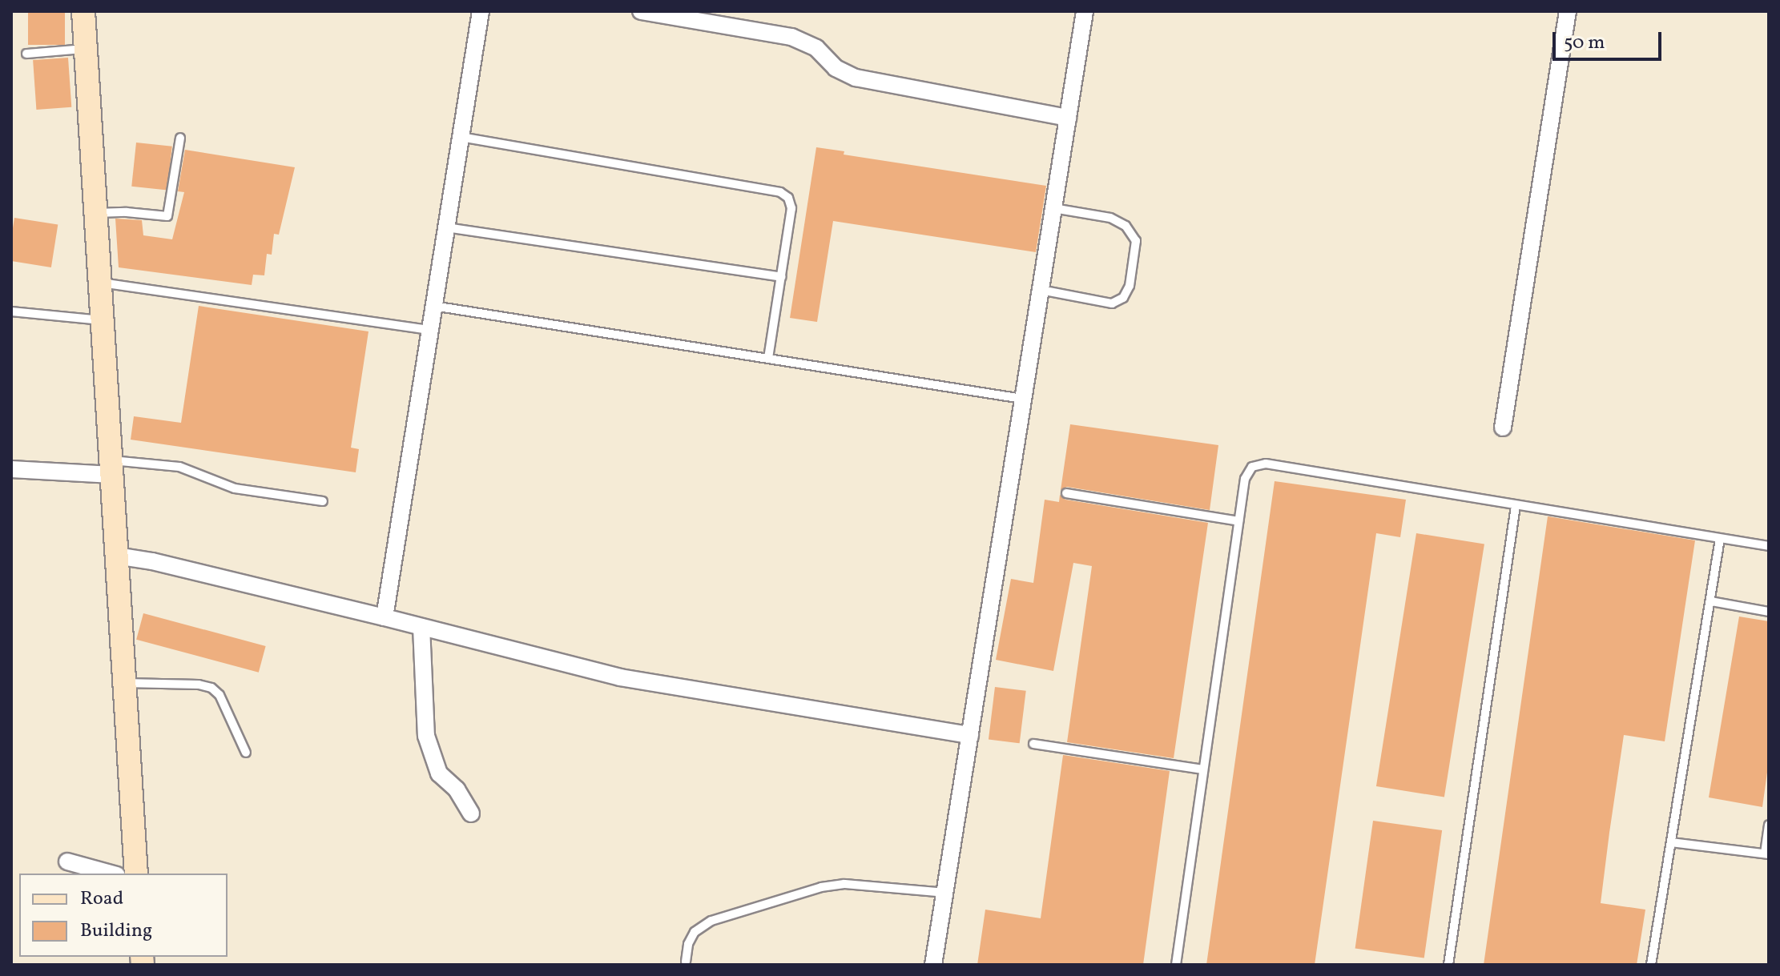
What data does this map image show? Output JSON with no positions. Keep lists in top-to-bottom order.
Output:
{
  "legend": ["Road", "Building"],
  "scale_bar": "50 m"
}
